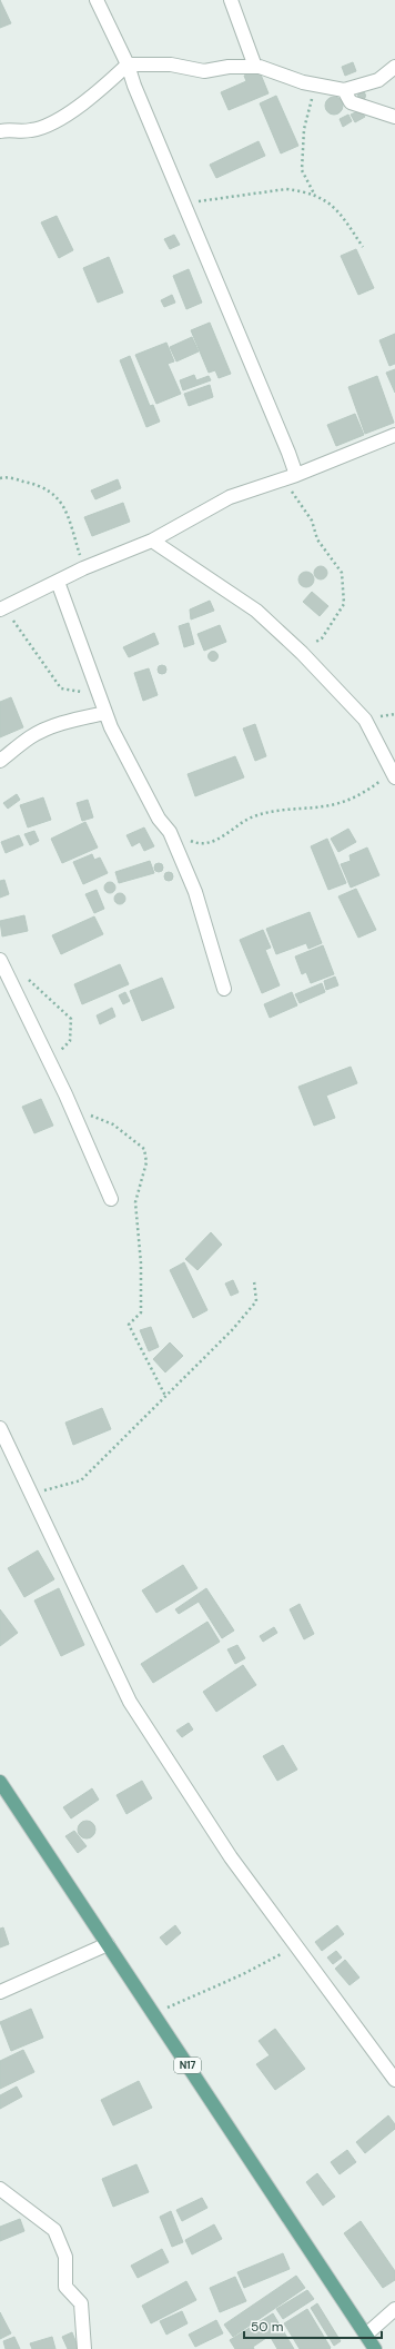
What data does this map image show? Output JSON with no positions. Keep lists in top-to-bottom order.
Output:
{
  "streets": {
    "main road": ["N17"]
  },
  "scale_bar": "50 m"
}
